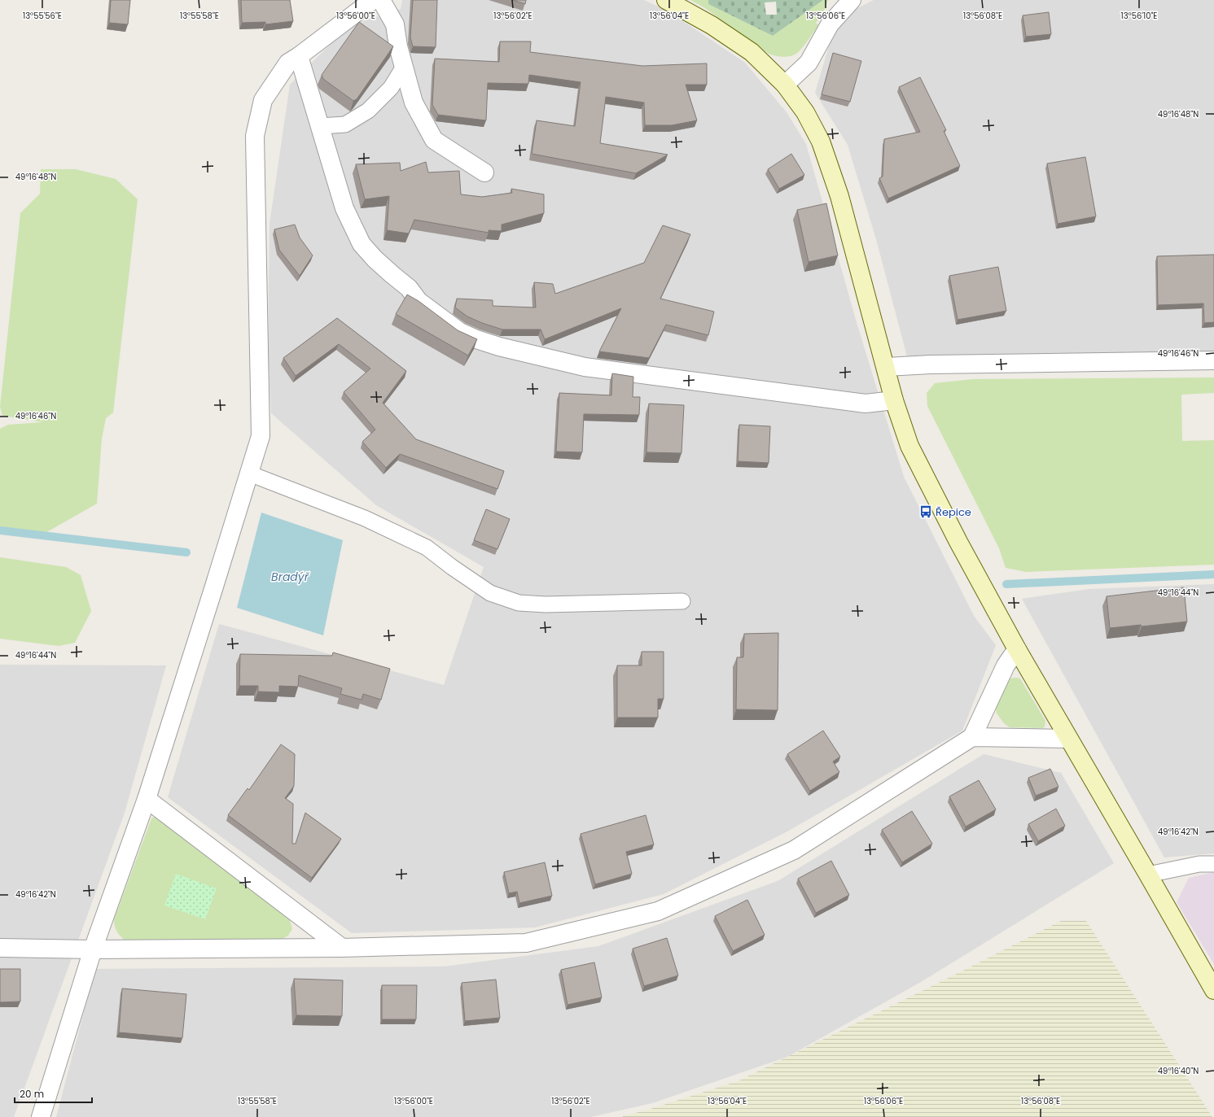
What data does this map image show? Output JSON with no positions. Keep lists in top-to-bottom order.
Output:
{
  "water": ["Bradýř"],
  "places": {
    "bus stop": ["Řepice"]
  },
  "scale_bar": "20 m",
  "coordinates": [
    "13°55'56\"E",
    "13°55'58\"E",
    "13°56'00\"E",
    "13°56'02\"E",
    "13°56'04\"E",
    "13°56'06\"E",
    "13°56'08\"E",
    "13°56'10\"E",
    "49°16'48\"N",
    "49°16'46\"N",
    "49°16'44\"N",
    "49°16'42\"N",
    "49°16'40\"N"
  ]
}
